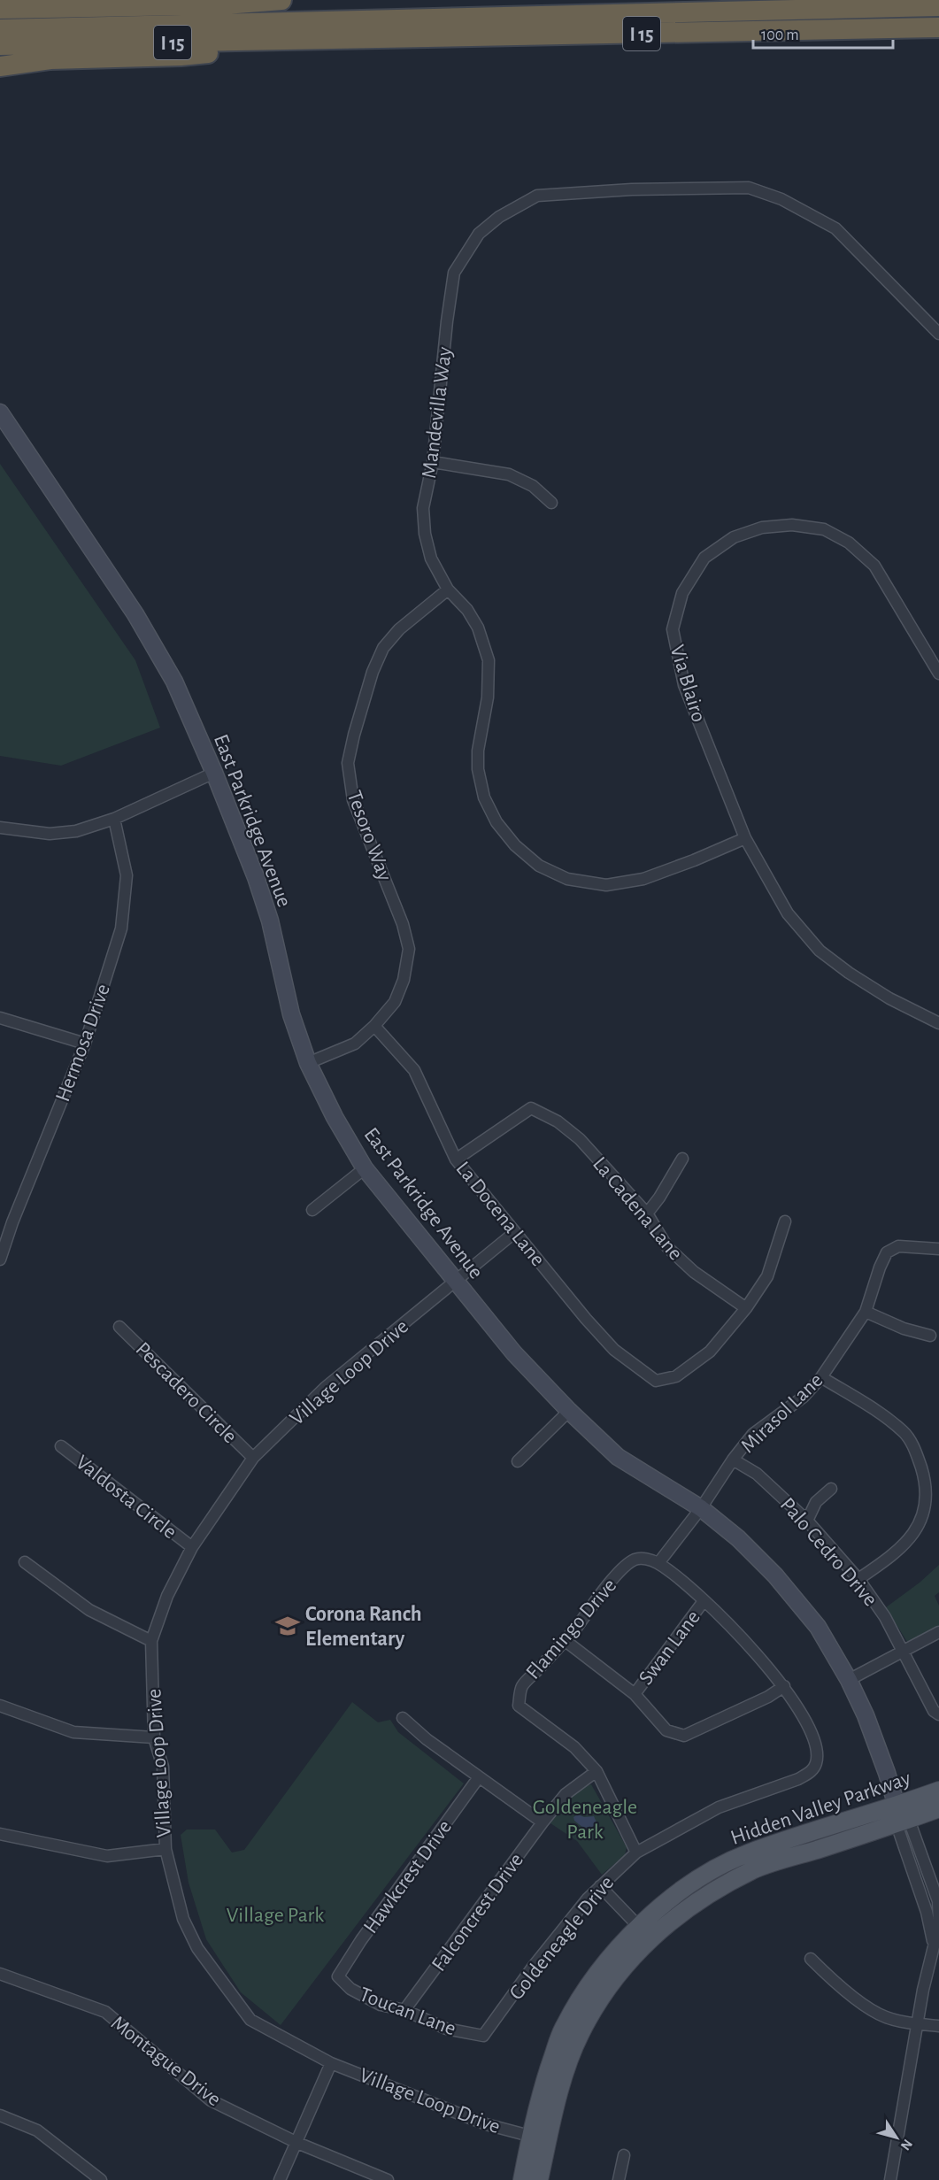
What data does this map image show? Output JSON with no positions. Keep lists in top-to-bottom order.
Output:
{
  "streets": {
    "highway": ["I 15"],
    "main road": ["East Parkridge Avenue", "Hidden Valley Parkway"],
    "street": [
      "Mandevilla Way",
      "Via Blairo",
      "Tesoro Way",
      "Hermosa Drive",
      "La Cadena Lane",
      "La Docena Lane",
      "Village Loop Drive",
      "Pescadero Circle",
      "Mirasol Lane",
      "Valdosta Circle",
      "Palo Cedro Drive",
      "Flamingo Drive",
      "Swan Lane",
      "Hawkcrest Drive",
      "Falconcrest Drive",
      "Goldeneagle Drive",
      "Toucan Lane",
      "Montague Drive"
    ]
  },
  "crossings": [
    ["Mandevilla Way", "Via Blairo"],
    ["Mandevilla Way", "Tesoro Way"],
    ["East Parkridge Avenue", "Tesoro Way"],
    ["East Parkridge Avenue", "Village Loop Drive"],
    ["East Parkridge Avenue", "Mirasol Lane"],
    ["East Parkridge Avenue", "Hidden Valley Parkway"],
    ["Tesoro Way", "La Docena Lane"],
    ["La Cadena Lane", "La Docena Lane"],
    ["La Docena Lane", "Village Loop Drive"],
    ["Village Loop Drive", "Pescadero Circle"],
    ["Village Loop Drive", "Valdosta Circle"],
    ["Village Loop Drive", "Hidden Valley Parkway"],
    ["Mirasol Lane", "Palo Cedro Drive"],
    ["Mirasol Lane", "Flamingo Drive"],
    ["Flamingo Drive", "Falconcrest Drive"],
    ["Hawkcrest Drive", "Toucan Lane"],
    ["Falconcrest Drive", "Toucan Lane"],
    ["Goldeneagle Drive", "Toucan Lane"]
  ],
  "parks": ["Goldeneagle Park", "Village Park"],
  "places": {
    "school or university": ["Corona Ranch Elementary"]
  },
  "scale_bar": "100 m",
  "north": "bottom right"
}
